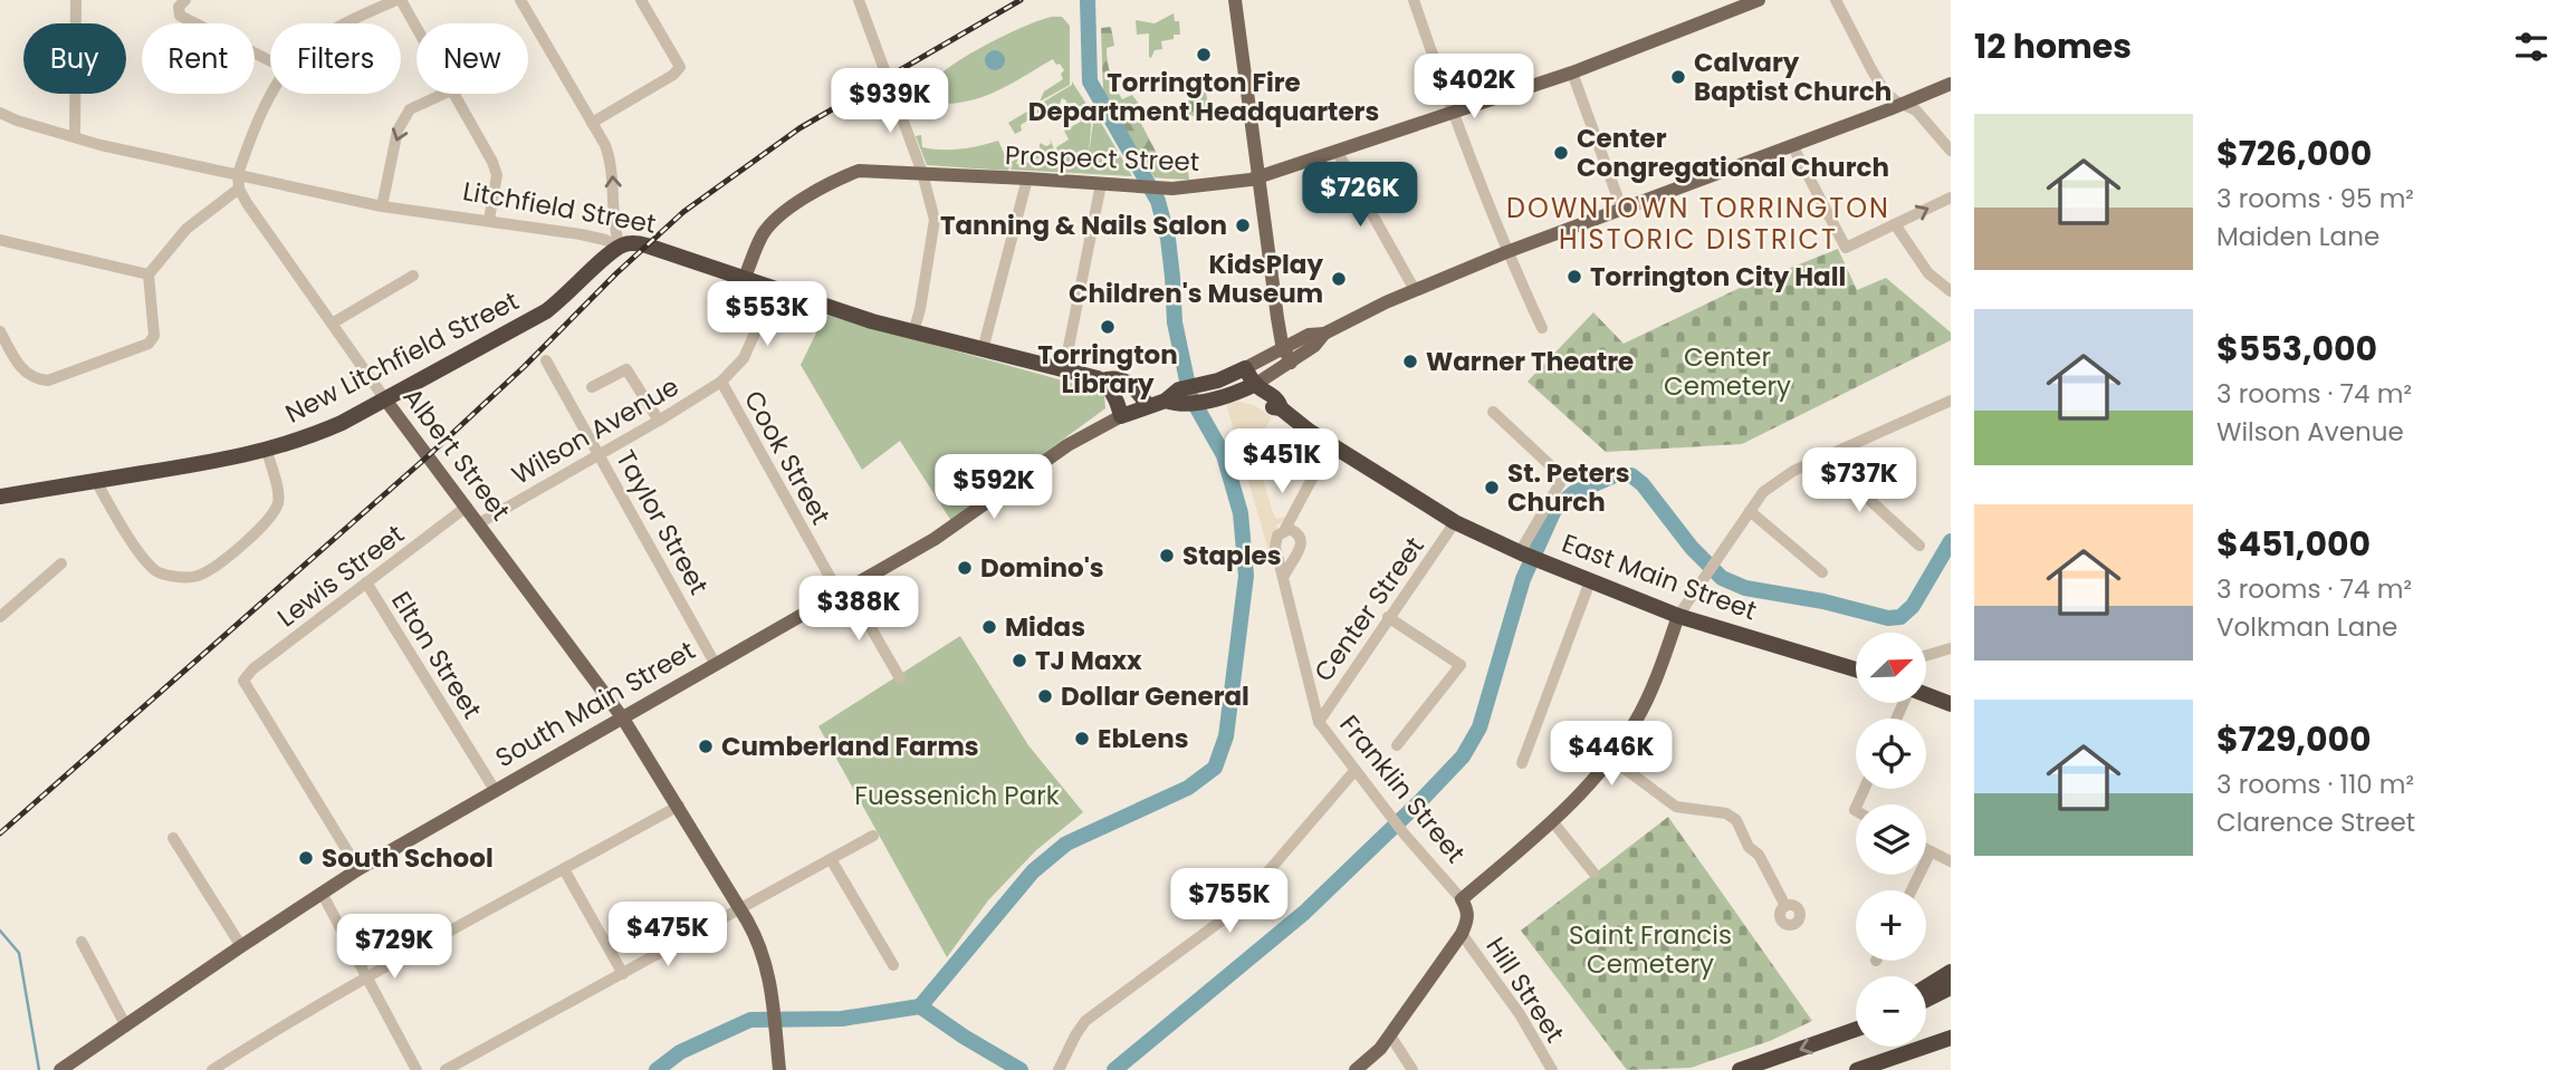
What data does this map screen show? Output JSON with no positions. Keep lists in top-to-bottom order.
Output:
{
  "streets": {
    "highway": [
      "Litchfield Street",
      "New Litchfield Street",
      "East Main Street",
      "South Main Street"
    ],
    "main road": ["Prospect Street", "Albert Street", "Franklin Street"],
    "street": [
      "Wilson Avenue",
      "Cook Street",
      "Taylor Street",
      "Lewis Street",
      "Center Street",
      "Elton Street",
      "Hill Street"
    ]
  },
  "crossings": [
    ["Prospect Street", "Litchfield Street"],
    ["Litchfield Street", "New Litchfield Street"],
    ["Litchfield Street", "Wilson Avenue"],
    ["Litchfield Street", "South Main Street"],
    ["New Litchfield Street", "Albert Street"],
    ["Wilson Avenue", "Albert Street"],
    ["Wilson Avenue", "Cook Street"],
    ["Wilson Avenue", "Taylor Street"],
    ["Albert Street", "Lewis Street"],
    ["Albert Street", "South Main Street"],
    ["Cook Street", "South Main Street"],
    ["Taylor Street", "South Main Street"],
    ["Lewis Street", "Elton Street"],
    ["Lewis Street", "South Main Street"],
    ["East Main Street", "Center Street"],
    ["Center Street", "Franklin Street"],
    ["Elton Street", "South Main Street"],
    ["Franklin Street", "Hill Street"]
  ],
  "districts": ["DOWNTOWN TORRINGTON HISTORIC DISTRICT"],
  "parks": ["Center Cemetery", "Fuessenich Park", "Saint Francis Cemetery"],
  "places": [
    "Torrington Fire Department Headquarters",
    "Calvary Baptist Church",
    "Center Congregational Church",
    "Tanning & Nails Salon",
    "Torrington City Hall",
    "KidsPlay Children's Museum",
    "Torrington Library",
    "Warner Theatre",
    "St. Peters Church",
    "Staples",
    "Domino's",
    "Midas",
    "TJ Maxx",
    "Dollar General",
    "EbLens",
    "Cumberland Farms",
    "South School"
  ],
  "north": "top right",
  "page": {
    "heading": "12 homes",
    "chip": [
      "Buy",
      "Rent",
      "Filters",
      "New"
    ],
    "price": [
      "$402K",
      "$939K",
      "$726K",
      "$553K",
      "$451K",
      "$737K",
      "$592K",
      "$388K",
      "$446K",
      "$755K",
      "$475K",
      "$729K"
    ],
    "list": [
      {
        "name": "$726,000",
        "note": "3 rooms · 95 m² · Maiden Lane"
      },
      {
        "name": "$553,000",
        "note": "3 rooms · 74 m² · Wilson Avenue"
      },
      {
        "name": "$451,000",
        "note": "3 rooms · 74 m² · Volkman Lane"
      },
      {
        "name": "$729,000",
        "note": "3 rooms · 110 m² · Clarence Street"
      }
    ],
    "map_buttons": ["+", "−"]
  }
}
